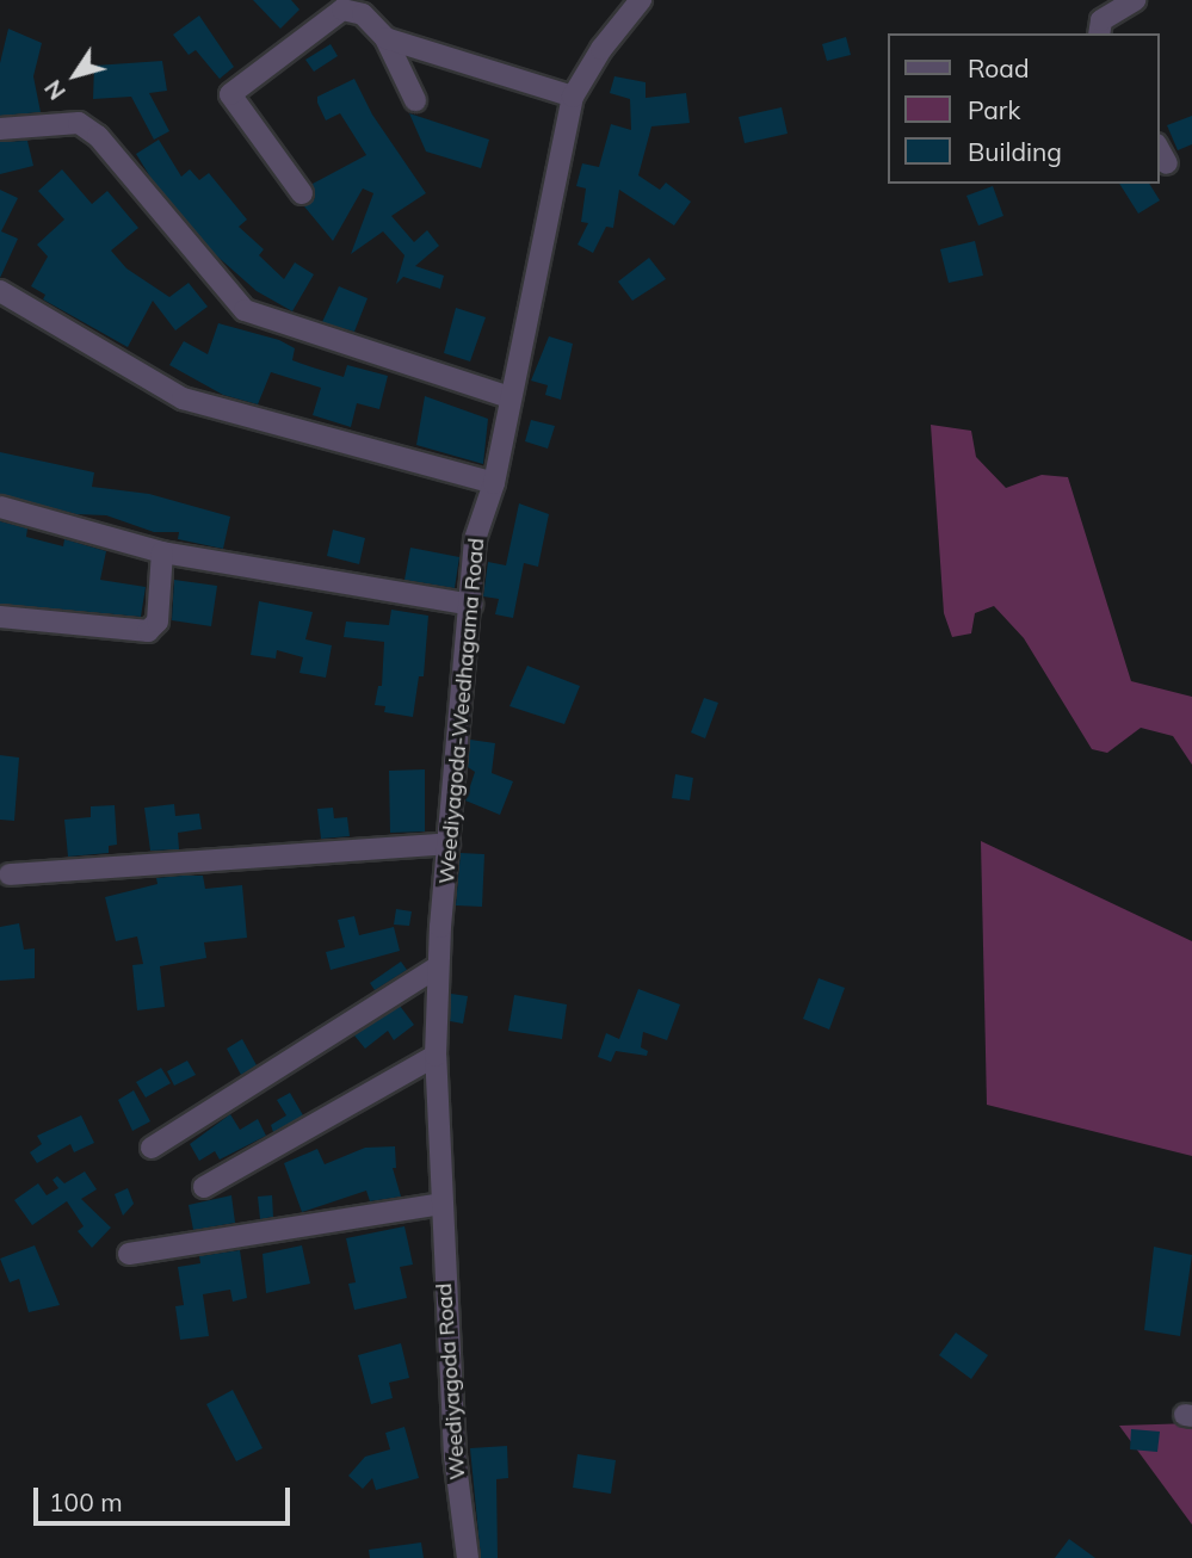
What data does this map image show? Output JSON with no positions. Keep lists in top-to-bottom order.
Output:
{
  "streets": {
    "street": ["Weediyagoda-Weedhagama Road", "Weediyagoda Road"]
  },
  "crossings": [
    ["Weediyagoda-Weedhagama Road", "Weediyagoda Road"]
  ],
  "legend": ["Road", "Park", "Building"],
  "scale_bar": "100 m",
  "north": "bottom left"
}
